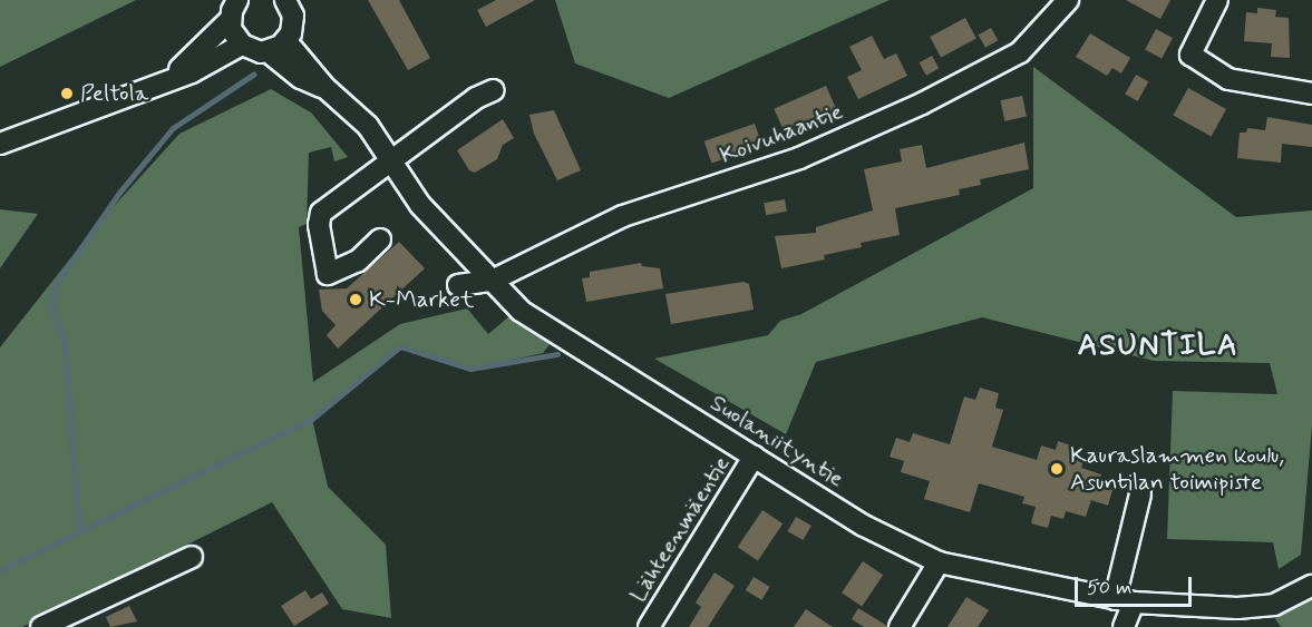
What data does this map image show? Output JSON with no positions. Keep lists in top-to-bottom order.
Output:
{
  "streets": {
    "street": ["Koivuhaantie", "Suolaniityntie", "Lähteenmäentie"]
  },
  "crossings": [
    ["Koivuhaantie", "Suolaniityntie"],
    ["Suolaniityntie", "Lähteenmäentie"]
  ],
  "districts": ["ASUNTILA"],
  "places": ["Peltola", "K-Market", "Kauraslammen koulu, Asuntilan toimipiste"],
  "scale_bar": "50 m"
}
